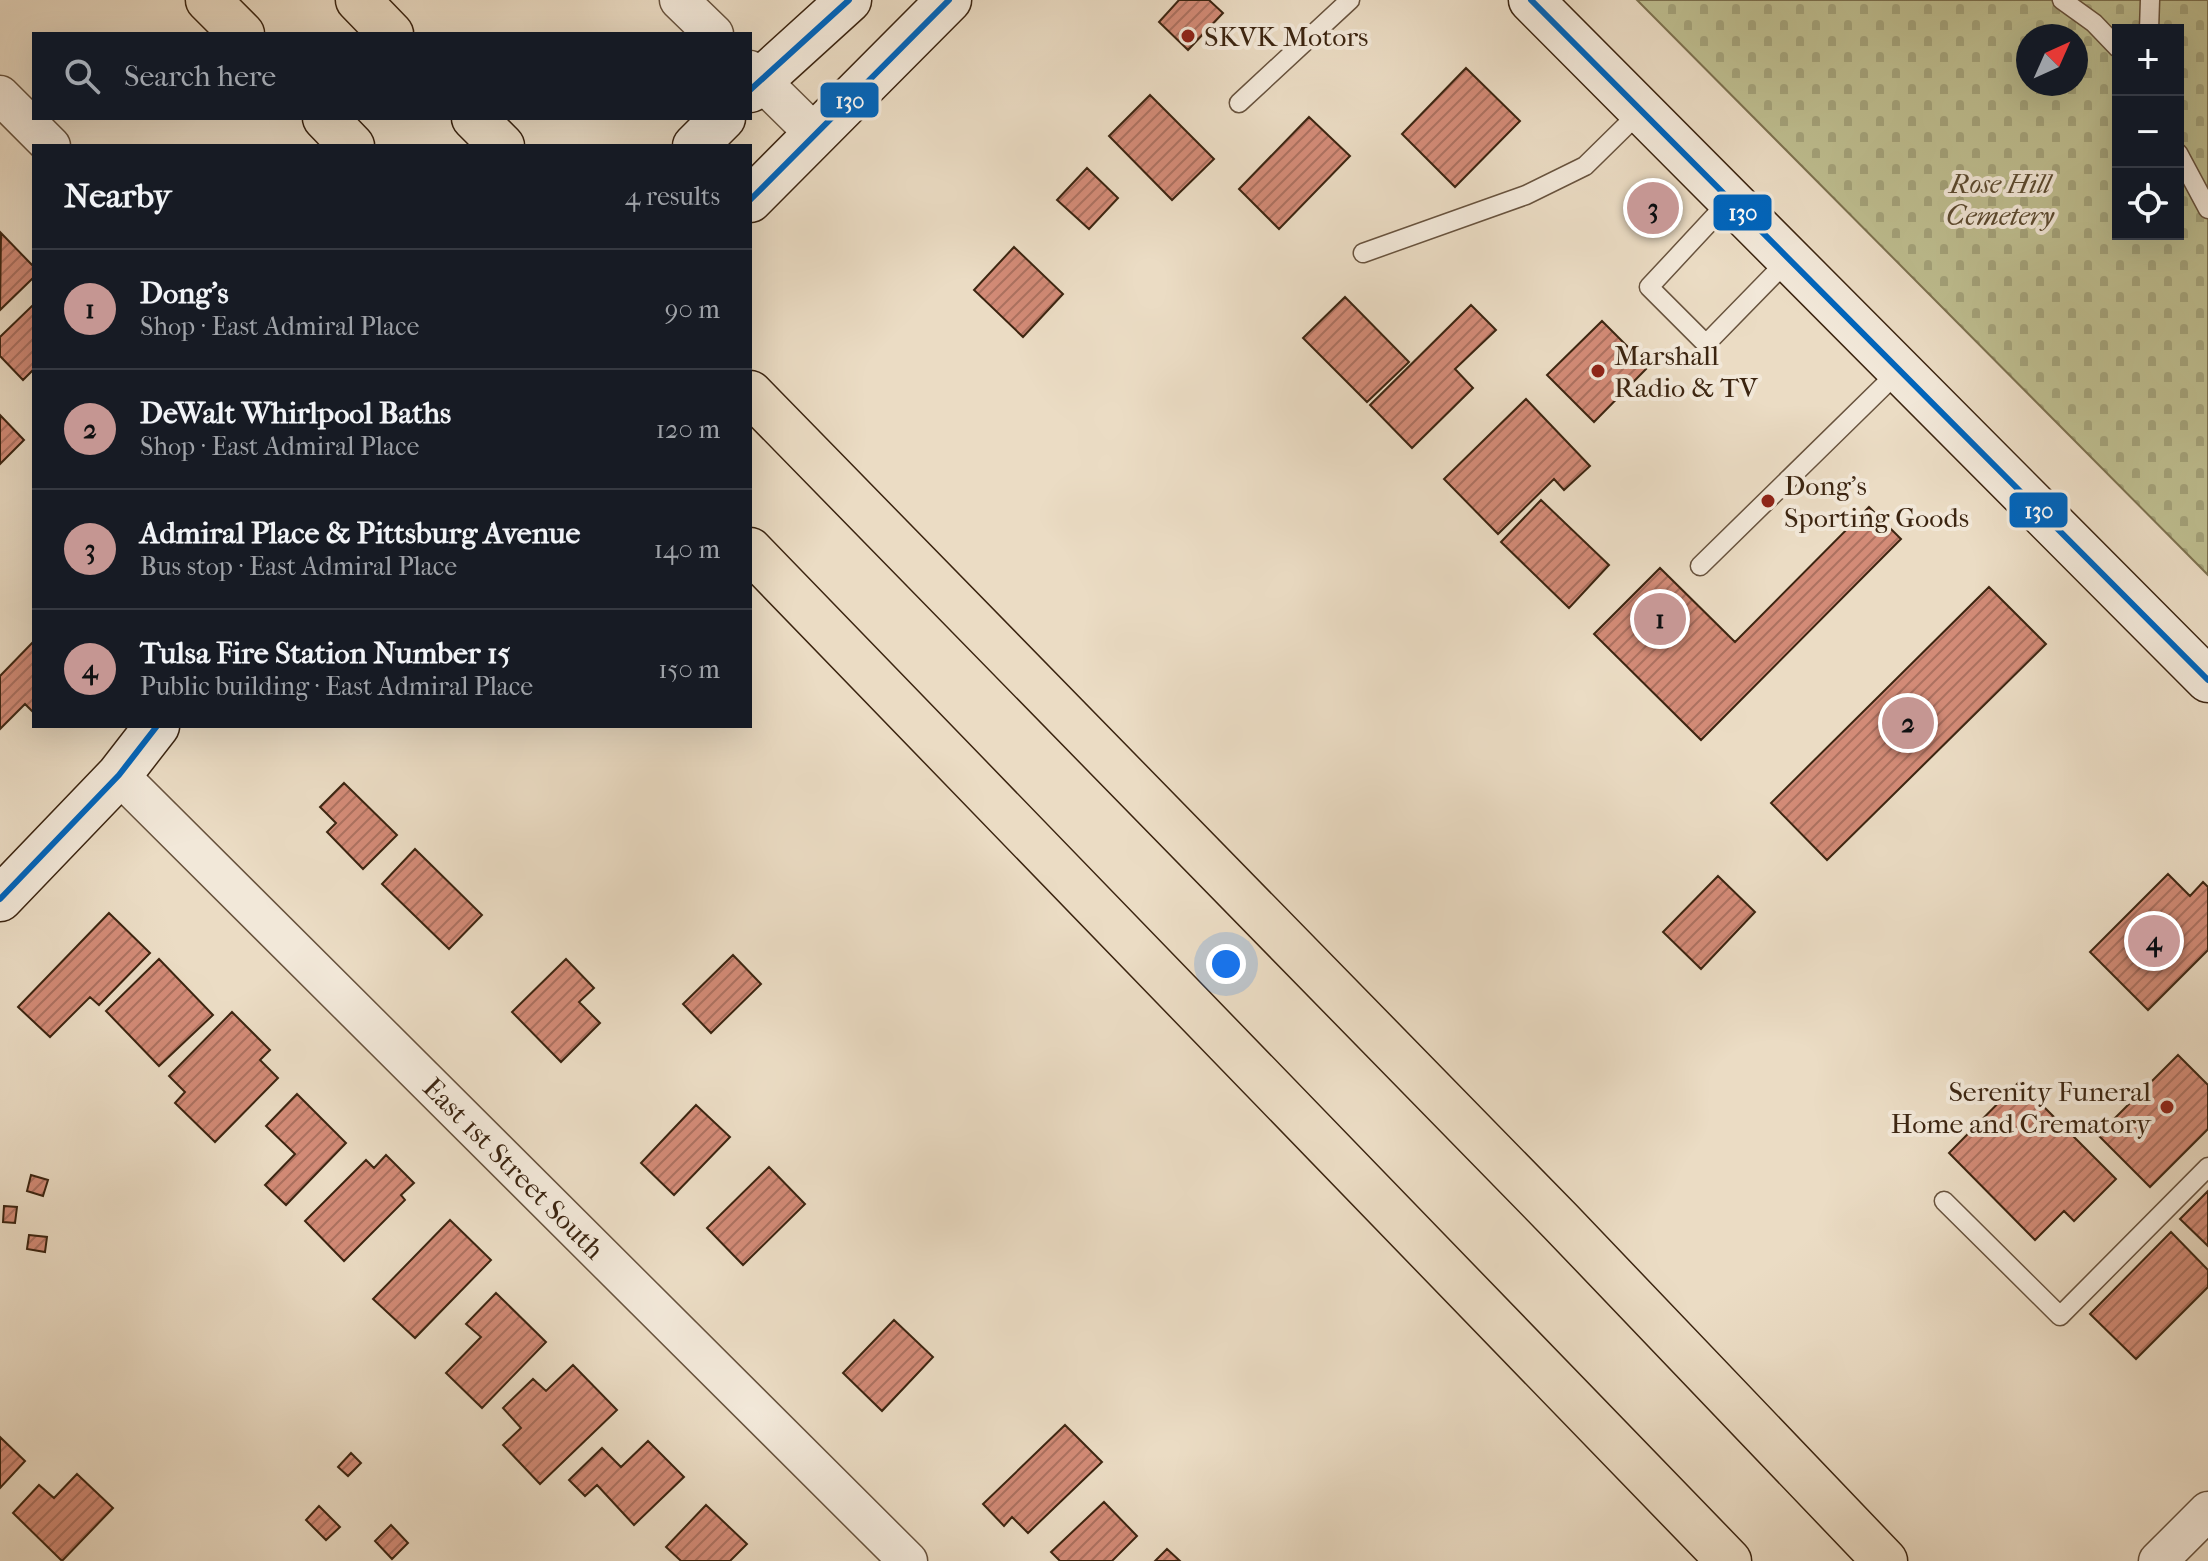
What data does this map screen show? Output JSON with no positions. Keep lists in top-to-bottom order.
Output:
{
  "streets": {
    "street": ["East 1st Street South"]
  },
  "parks": ["Rose Hill Cemetery"],
  "places": [
    "SKVK Motors",
    "Marshall Radio & TV",
    "Dong's Sporting Goods",
    "Serenity Funeral Home and Crematory"
  ],
  "lines": ["transit line 130"],
  "north": "top right",
  "page": {
    "map_buttons": ["+", "−"],
    "search": "Search here",
    "heading": ["Nearby", "4 results"],
    "pins": [
      "3",
      "1",
      "2",
      "4"
    ],
    "list": [
      {
        "mark": "1",
        "name": "Dong's",
        "note": "Shop · East Admiral Place",
        "value": "90 m"
      },
      {
        "mark": "2",
        "name": "DeWalt Whirlpool Baths",
        "note": "Shop · East Admiral Place",
        "value": "120 m"
      },
      {
        "mark": "3",
        "name": "Admiral Place & Pittsburg Avenue",
        "note": "Bus stop · East Admiral Place",
        "value": "140 m"
      },
      {
        "mark": "4",
        "name": "Tulsa Fire Station Number 15",
        "note": "Public building · East Admiral Place",
        "value": "150 m"
      }
    ]
  }
}
